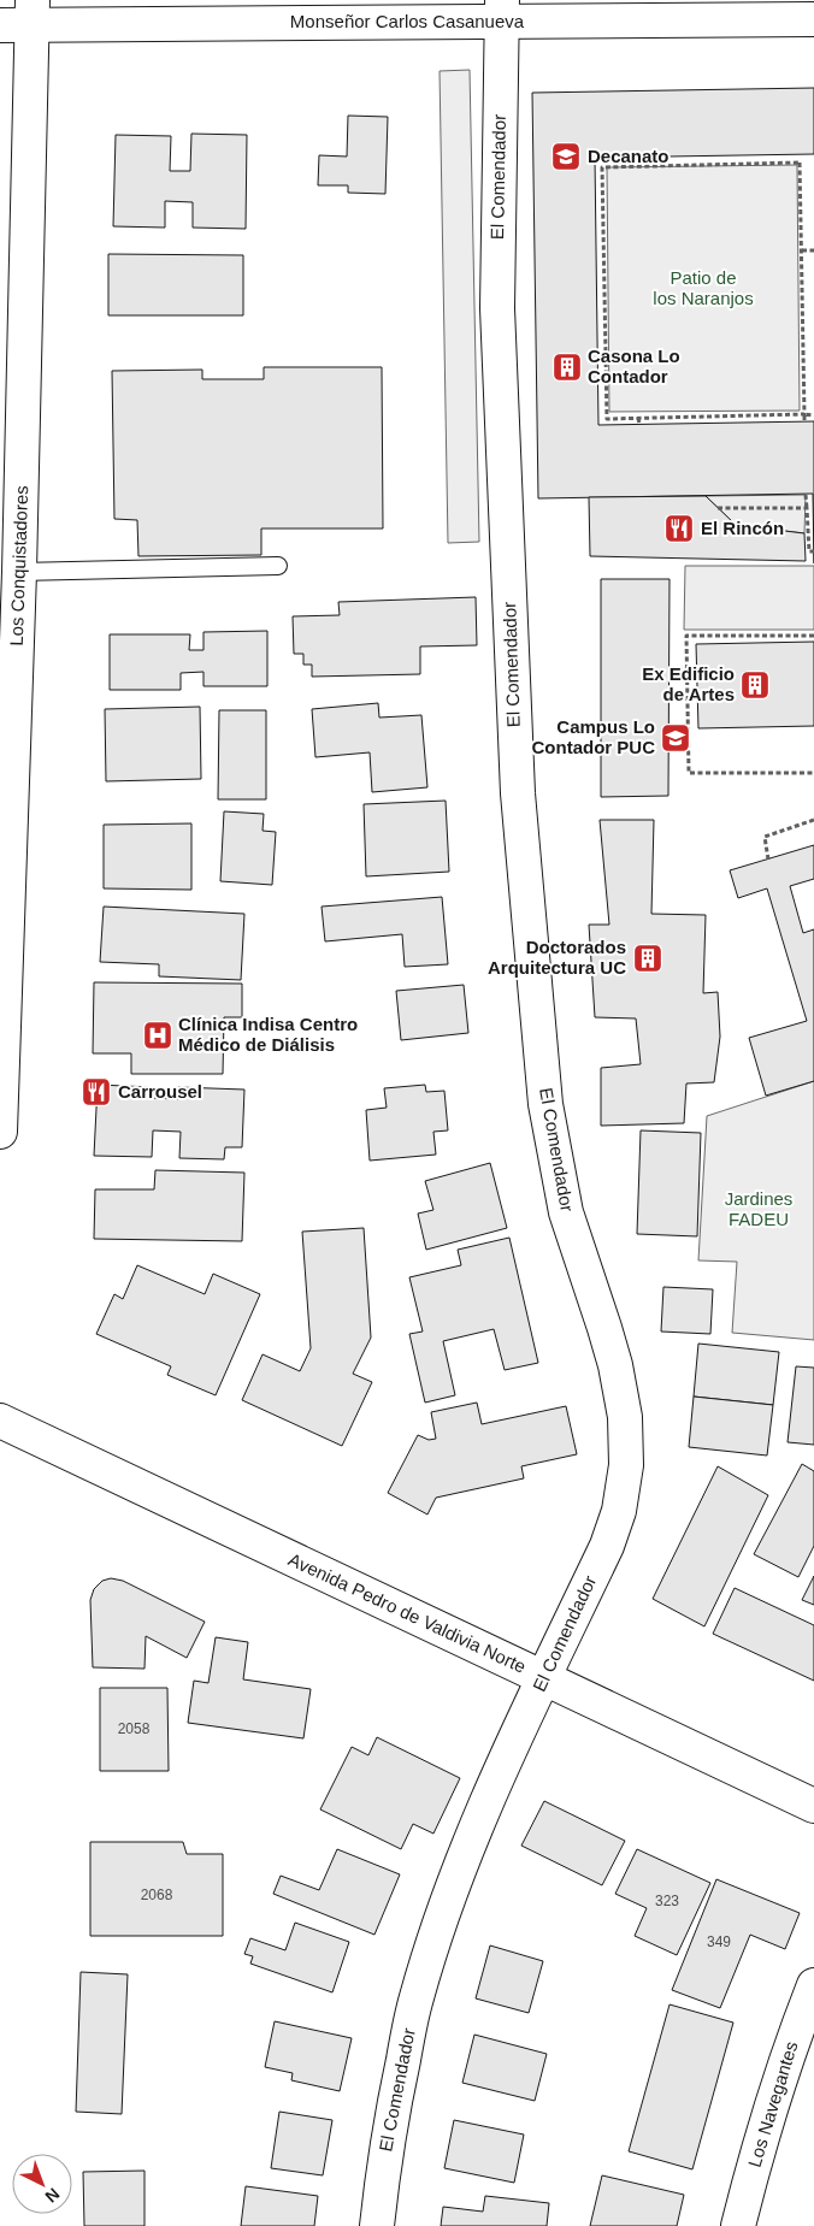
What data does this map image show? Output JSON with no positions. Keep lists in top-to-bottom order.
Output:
{
  "streets": {
    "street": [
      "Monseñor Carlos Casanueva",
      "El Comendador",
      "Los Conquistadores",
      "Avenida Pedro de Valdivia Norte",
      "Los Navegantes"
    ]
  },
  "crossings": [
    ["Monseñor Carlos Casanueva", "El Comendador"],
    ["Monseñor Carlos Casanueva", "Los Conquistadores"],
    ["El Comendador", "Avenida Pedro de Valdivia Norte"]
  ],
  "parks": ["Patio de los Naranjos", "Jardines FADEU"],
  "places": {
    "school or university": ["Decanato", "Campus Lo Contador PUC"],
    "building": ["Casona Lo Contador", "Ex Edificio de Artes", "Doctorados Arquitectura UC"],
    "restaurant": ["El Rincón", "Carrousel"],
    "hospital": ["Clínica Indisa Centro Médico de Diálisis"]
  },
  "house_numbers": [
    "2058",
    "2068",
    "323",
    "349"
  ],
  "north": "bottom right"
}
